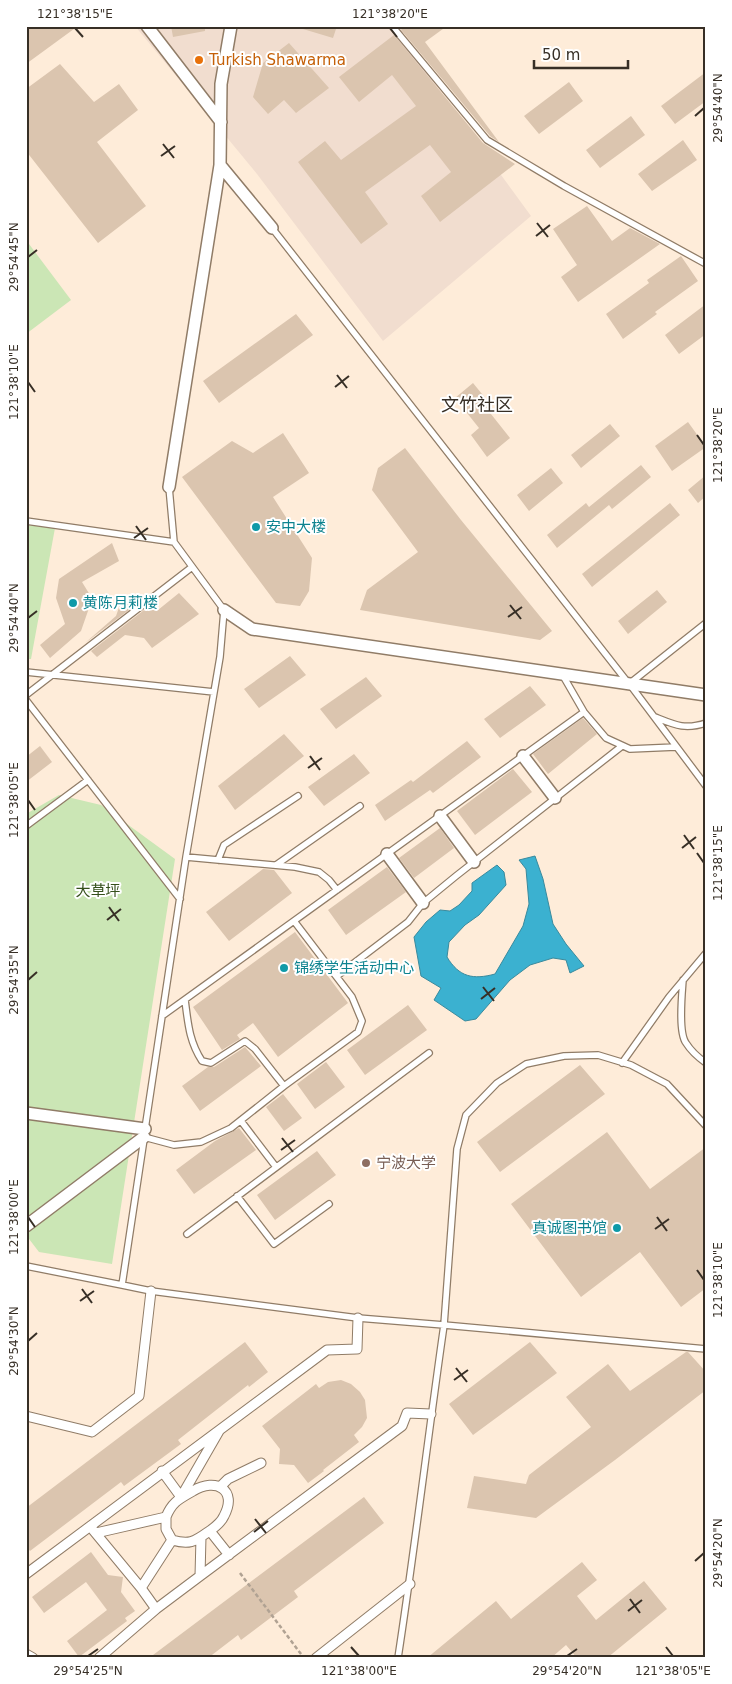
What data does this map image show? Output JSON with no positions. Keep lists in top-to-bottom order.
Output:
{
  "districts": ["文竹社区"],
  "parks": ["大草坪"],
  "places": [
    "Turkish Shawarma",
    "安中大楼",
    "黄陈月莉楼",
    "锦绣学生活动中心",
    "宁波大学",
    "真诚图书馆"
  ],
  "scale_bar": "50 m",
  "coordinates": [
    "121°38'15\"E",
    "121°38'20\"E",
    "29°54'40\"N",
    "29°54'45\"N",
    "121°38'10\"E",
    "121°38'05\"E",
    "29°54'35\"N",
    "121°38'00\"E",
    "29°54'30\"N",
    "29°54'20\"N",
    "29°54'25\"N"
  ]
}
